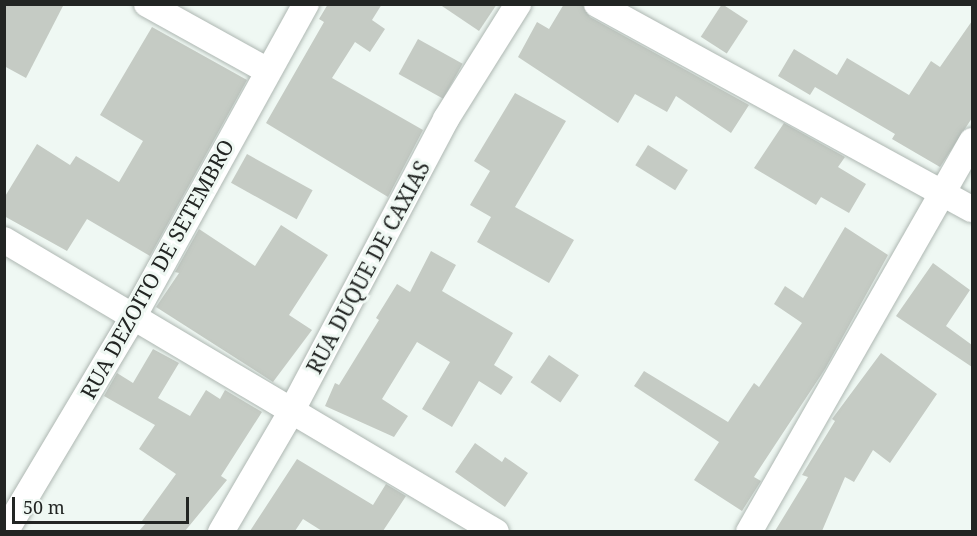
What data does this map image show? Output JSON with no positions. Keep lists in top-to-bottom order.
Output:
{
  "streets": {
    "street": ["RUA DUQUE DE CAXIAS", "RUA DEZOITO DE SETEMBRO"]
  },
  "scale_bar": "50 m"
}
